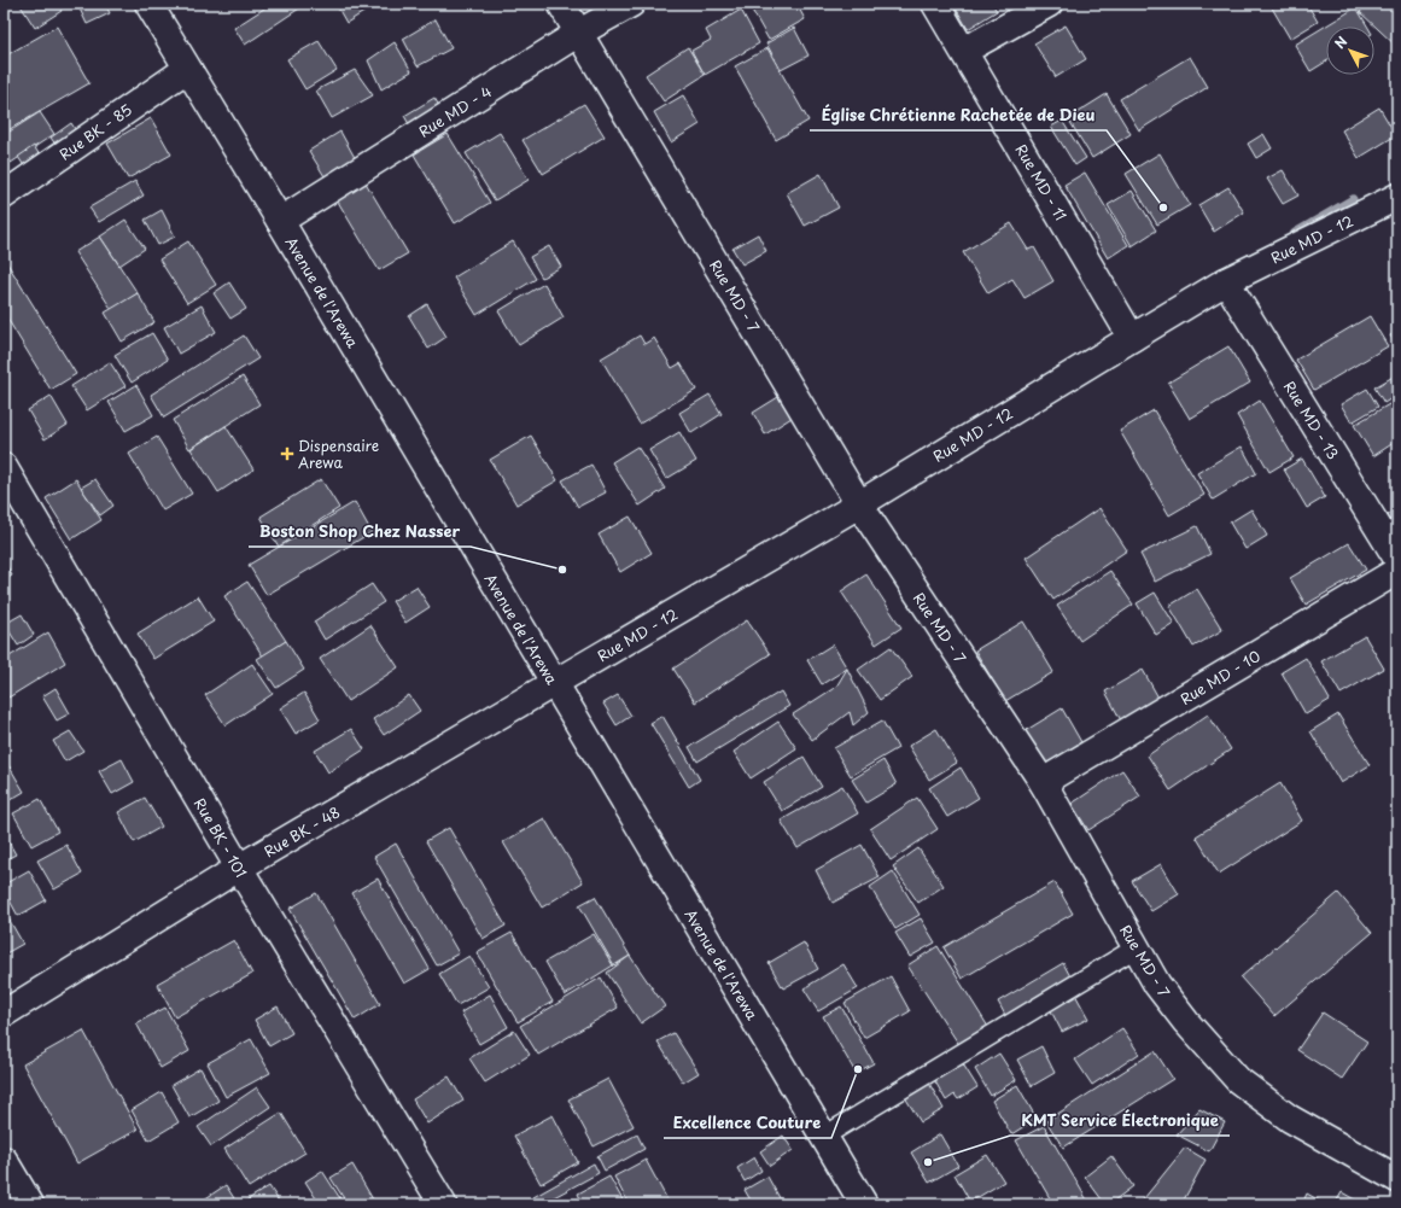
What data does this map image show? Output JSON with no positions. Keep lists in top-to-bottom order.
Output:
{
  "streets": {
    "street": [
      "Rue MD - 4",
      "Rue BK - 85",
      "Rue MD - 11",
      "Rue MD - 12",
      "Avenue de l'Arewa",
      "Rue MD - 7",
      "Rue MD - 13",
      "Rue MD - 10",
      "Rue BK - 48",
      "Rue BK - 101"
    ]
  },
  "crossings": [
    ["Rue MD - 4", "Avenue de l'Arewa"],
    ["Rue MD - 4", "Rue MD - 7"],
    ["Rue BK - 85", "Avenue de l'Arewa"],
    ["Rue MD - 11", "Rue MD - 12"],
    ["Rue MD - 12", "Avenue de l'Arewa"],
    ["Rue MD - 12", "Rue MD - 7"],
    ["Rue MD - 12", "Rue MD - 13"],
    ["Rue MD - 12", "Rue BK - 48"],
    ["Avenue de l'Arewa", "Rue BK - 48"],
    ["Rue MD - 7", "Rue MD - 10"],
    ["Rue BK - 48", "Rue BK - 101"]
  ],
  "places": {
    "other": [
      "Église Chrétienne Rachetée de Dieu",
      "Boston Shop Chez Nasser",
      "Excellence Couture",
      "KMT Service Électronique"
    ],
    "health": ["Dispensaire Arewa"]
  },
  "north": "top left"
}
